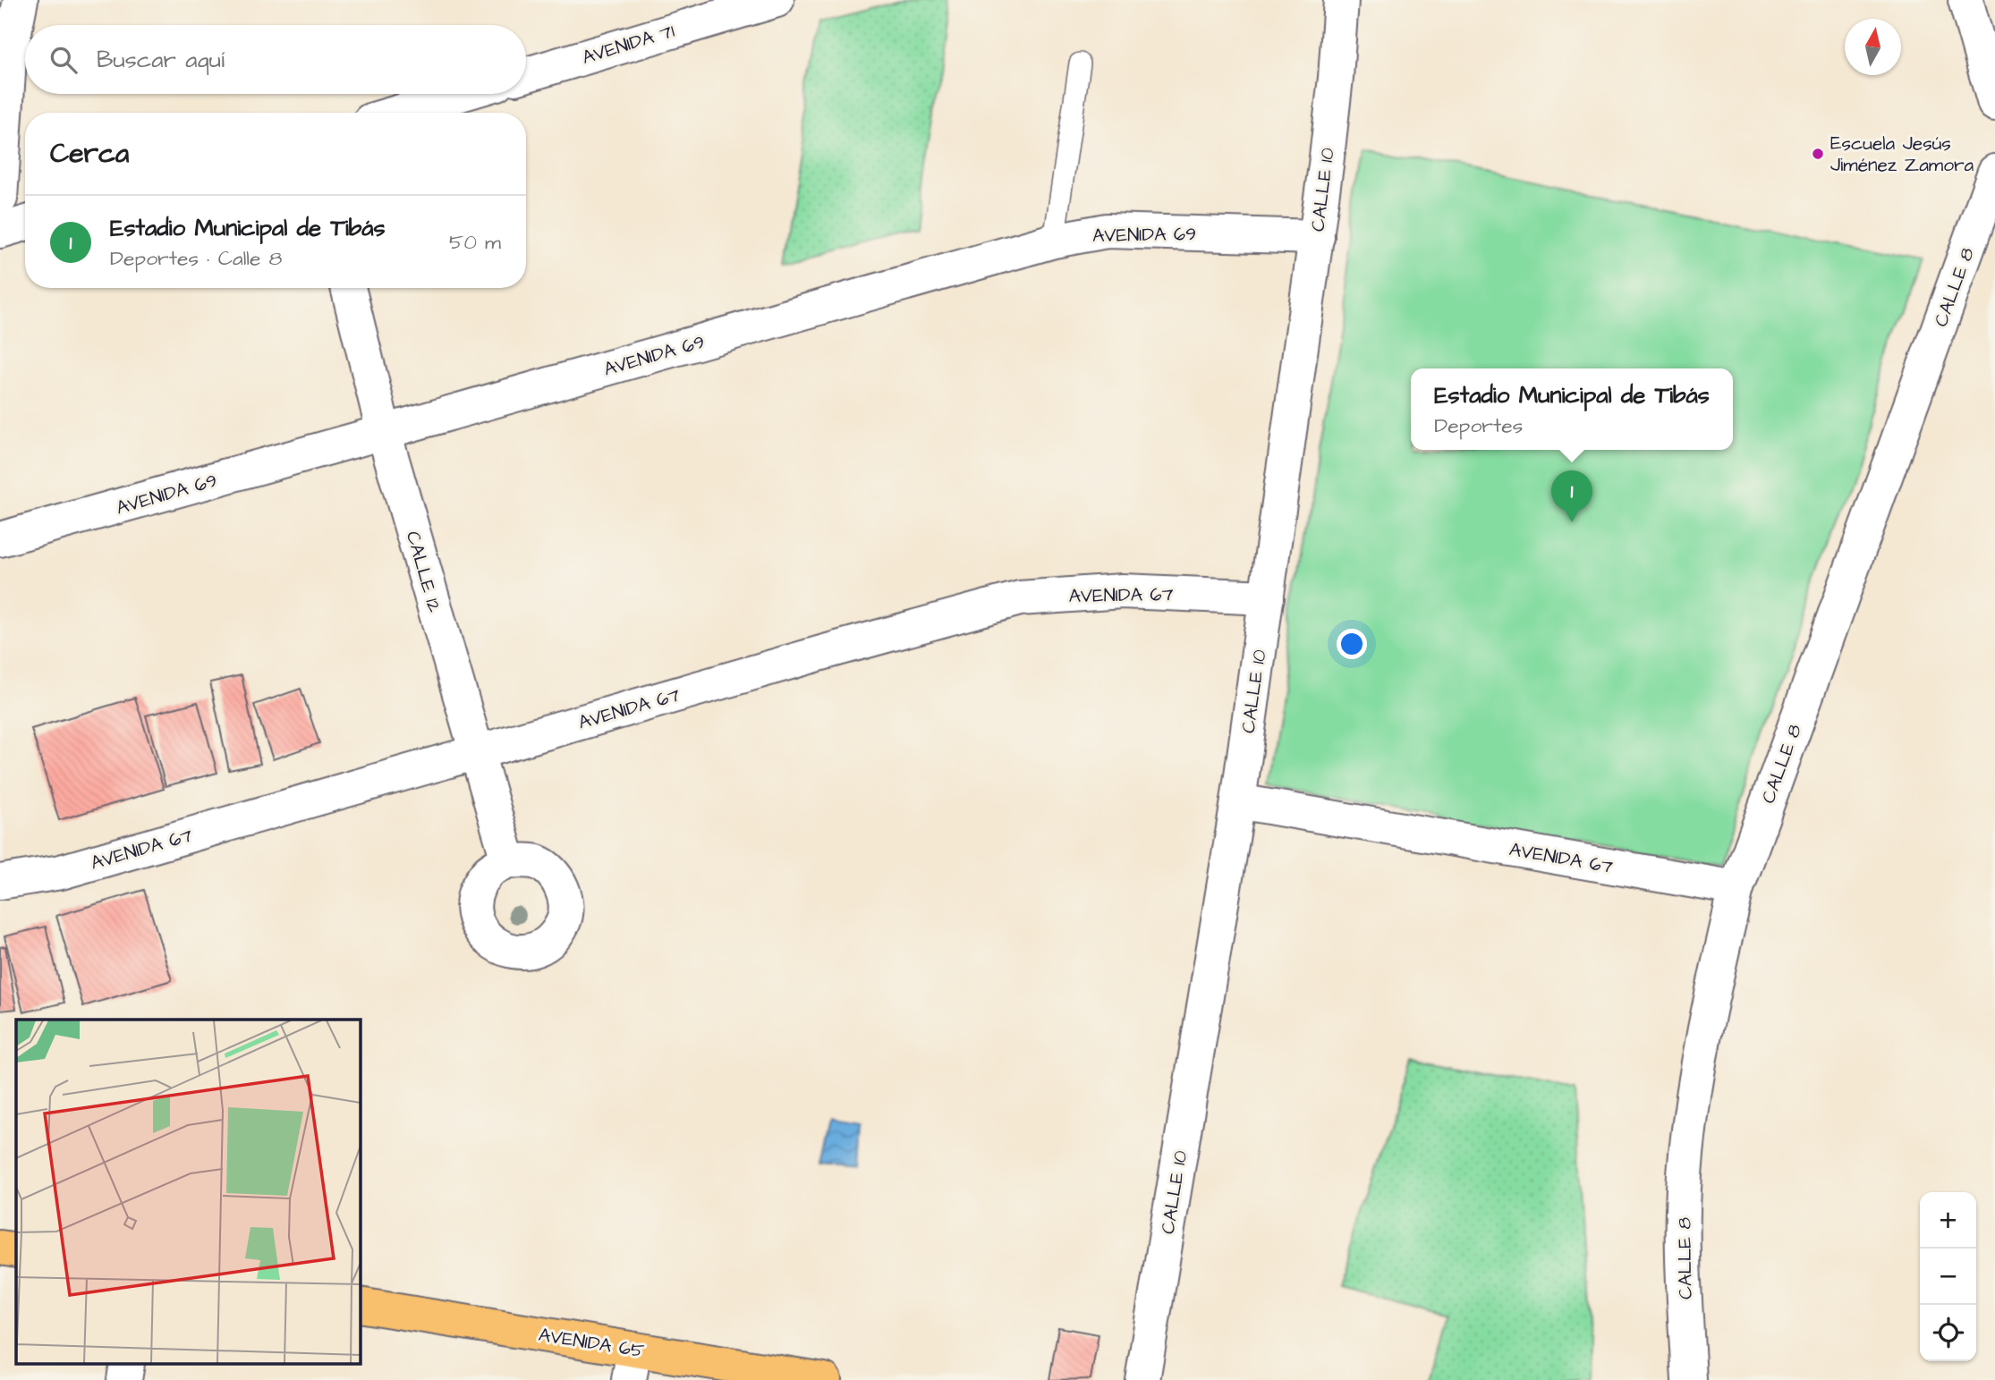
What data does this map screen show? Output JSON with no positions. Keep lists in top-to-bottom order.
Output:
{
  "streets": {
    "main road": ["AVENIDA 65"],
    "street": [
      "AVENIDA 71",
      "CALLE 10",
      "AVENIDA 69",
      "CALLE 8",
      "CALLE 12",
      "AVENIDA 67"
    ]
  },
  "crossings": [
    ["CALLE 10", "AVENIDA 69"],
    ["CALLE 10", "AVENIDA 67"],
    ["AVENIDA 69", "CALLE 12"],
    ["CALLE 8", "AVENIDA 67"],
    ["CALLE 12", "AVENIDA 67"]
  ],
  "places": ["Escuela Jesús Jiménez Zamora"],
  "north": "top",
  "page": {
    "search": "Buscar aquí",
    "heading": "Cerca",
    "list": [
      {
        "mark": "1",
        "name": "Estadio Municipal de Tibás",
        "note": "Deportes · Calle 8",
        "value": "50 m"
      }
    ],
    "popup": ["Estadio Municipal de Tibás", "Deportes"],
    "pins": "1",
    "map_buttons": ["+", "−"]
  }
}
